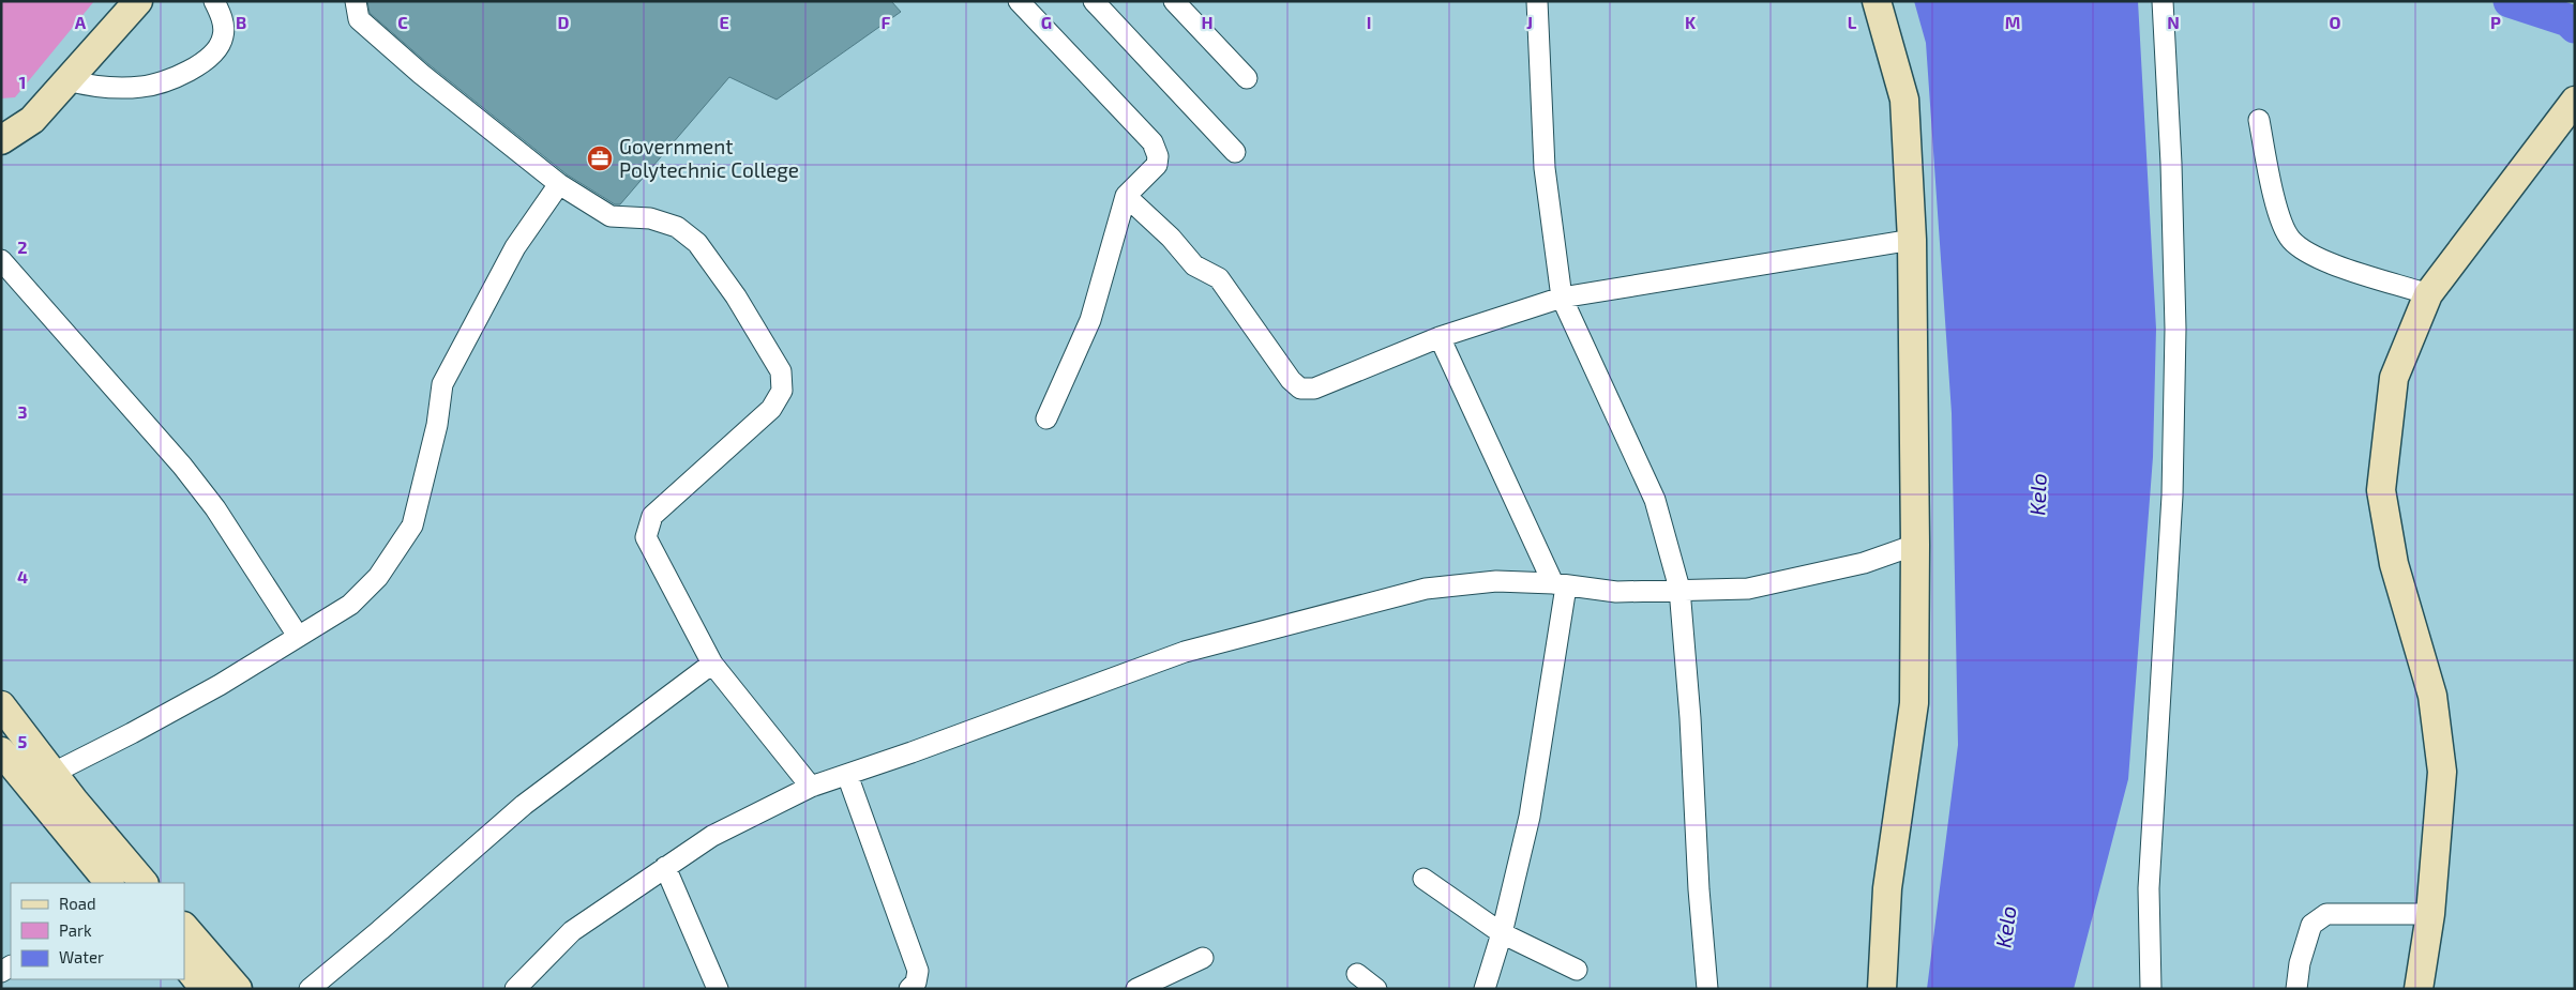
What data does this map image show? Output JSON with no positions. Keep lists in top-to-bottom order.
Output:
{
  "water": ["Kelo"],
  "places": {
    "office": ["Government Polytechnic College"]
  },
  "legend": ["Road", "Park", "Water"],
  "grid": {
    "columns": [
      "A",
      "B",
      "C",
      "D",
      "E",
      "F",
      "G",
      "H",
      "I",
      "J",
      "K",
      "L",
      "M",
      "N",
      "O",
      "P"
    ],
    "rows": [
      "1",
      "2",
      "3",
      "4",
      "5"
    ]
  }
}
